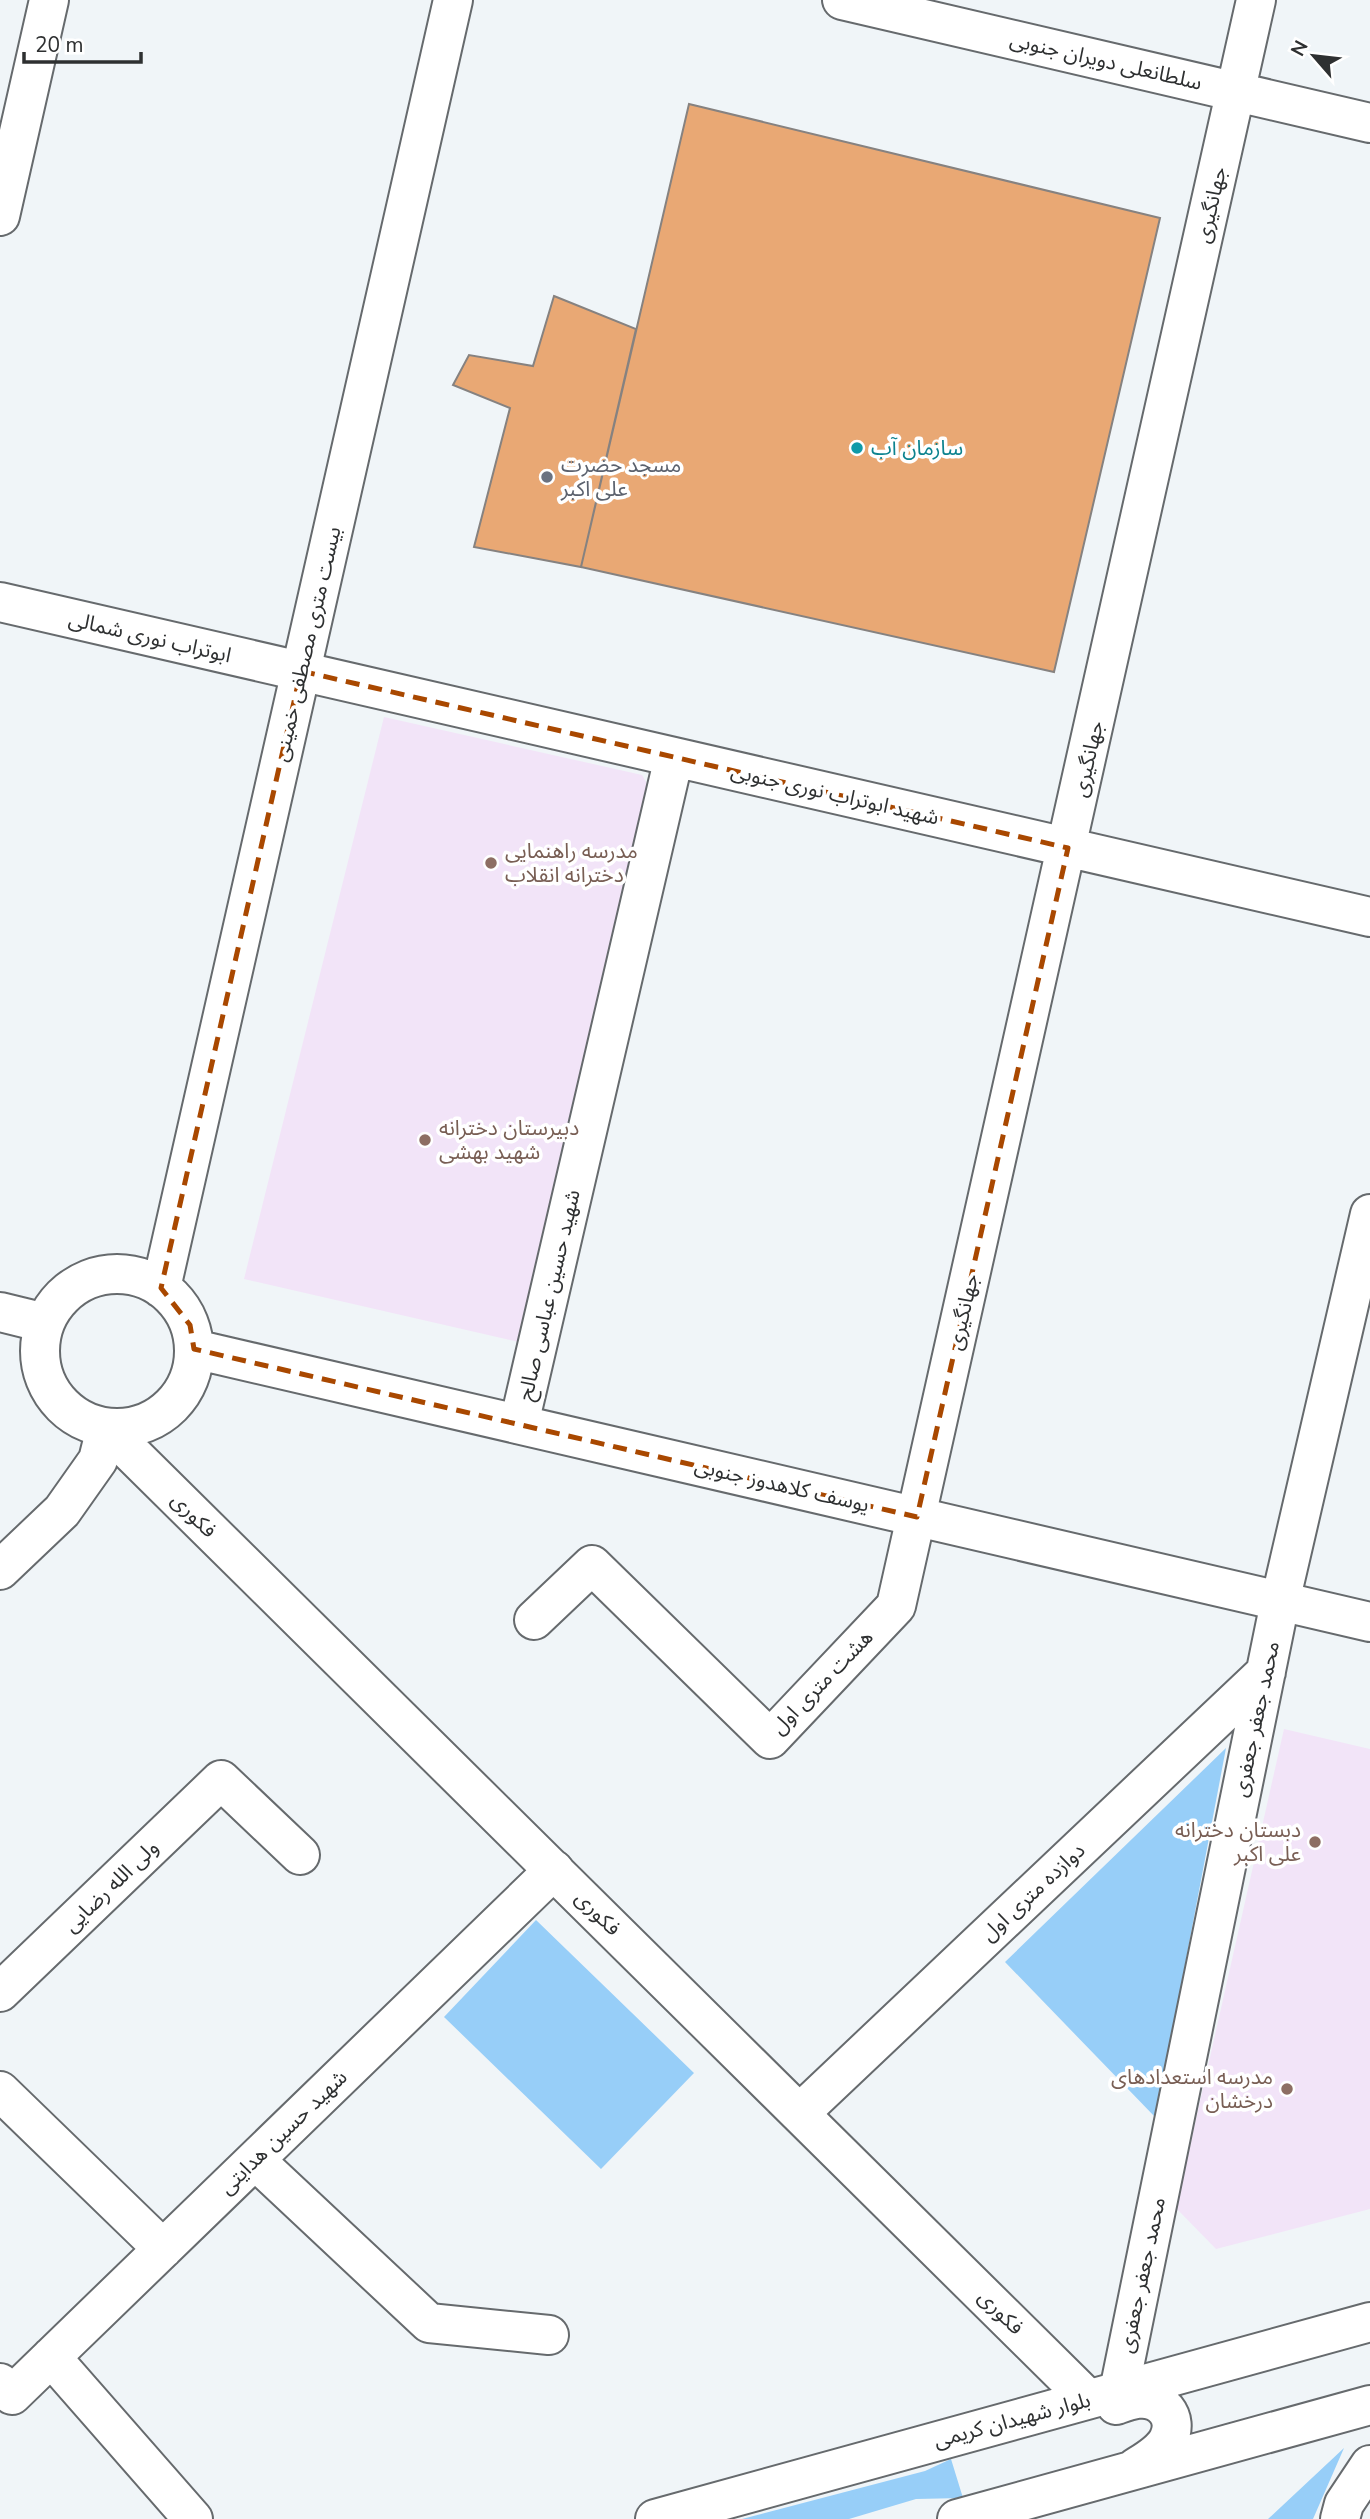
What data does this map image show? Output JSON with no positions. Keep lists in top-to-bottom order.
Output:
{
  "streets": {
    "main road": [
      "سلطانعلی دویران جنوبی",
      "جهانگیری",
      "ابوتراب نوری شمالی",
      "بیست متری مصطفی خمینی",
      "شهید ابوتراب نوری جنوبی",
      "شهید حسین عباسی صالح",
      "یوسف کلاهدوز جنوبی",
      "فکوری",
      "هشت متری اول",
      "محمد جعفر جعفری",
      "ولی الله رضایی",
      "دوازده متری اول",
      "شهید حسین هدایتی",
      "بلوار شهیدان کریمی"
    ]
  },
  "crossings": [
    ["سلطانعلی دویران جنوبی", "جهانگیری"],
    ["جهانگیری", "شهید ابوتراب نوری جنوبی"],
    ["جهانگیری", "یوسف کلاهدوز جنوبی"],
    ["جهانگیری", "هشت متری اول"],
    ["ابوتراب نوری شمالی", "بیست متری مصطفی خمینی"],
    ["ابوتراب نوری شمالی", "شهید ابوتراب نوری جنوبی"],
    ["بیست متری مصطفی خمینی", "شهید ابوتراب نوری جنوبی"],
    ["بیست متری مصطفی خمینی", "یوسف کلاهدوز جنوبی"],
    ["بیست متری مصطفی خمینی", "فکوری"],
    ["شهید ابوتراب نوری جنوبی", "شهید حسین عباسی صالح"],
    ["شهید حسین عباسی صالح", "یوسف کلاهدوز جنوبی"],
    ["یوسف کلاهدوز جنوبی", "فکوری"],
    ["یوسف کلاهدوز جنوبی", "هشت متری اول"],
    ["یوسف کلاهدوز جنوبی", "محمد جعفر جعفری"],
    ["فکوری", "محمد جعفر جعفری"],
    ["فکوری", "دوازده متری اول"],
    ["فکوری", "شهید حسین هدایتی"],
    ["فکوری", "بلوار شهیدان کریمی"],
    ["محمد جعفر جعفری", "دوازده متری اول"],
    ["محمد جعفر جعفری", "بلوار شهیدان کریمی"]
  ],
  "places": [
    "سازمان آب",
    "مسجد حضرت علی اکبر",
    "مدرسه راهنمایی دخترانه انقلاب",
    "دبیرستان دخترانه شهید بهشی",
    "دبستان دخترانه علی اکبر",
    "مدرسه استعدادهای درخشان"
  ],
  "scale_bar": "20 m",
  "north": "top left"
}
